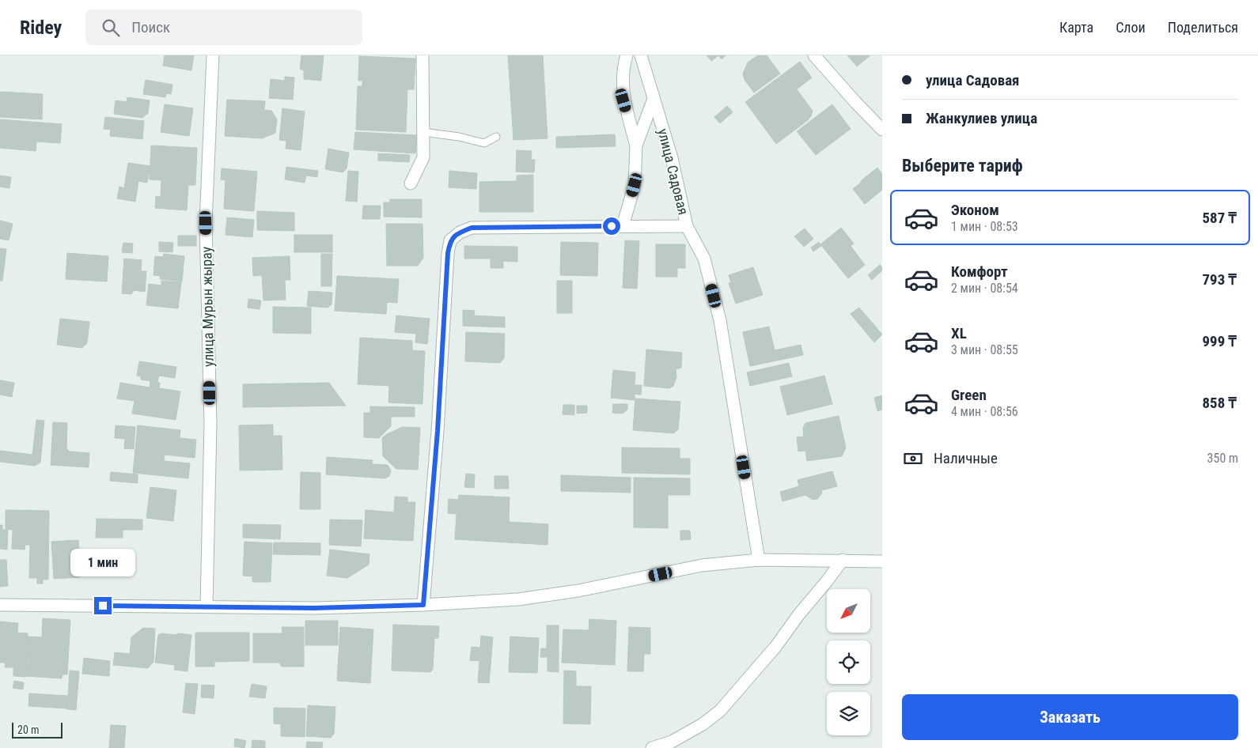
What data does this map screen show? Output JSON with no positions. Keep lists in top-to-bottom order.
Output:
{
  "streets": {
    "street": ["улица Садовая", "улица Мурын жырау"]
  },
  "scale_bar": "20 m",
  "north": "bottom left",
  "page": {
    "header": "Ridey",
    "search": "Поиск",
    "nav": ["Карта", "Слои", "Поделиться"],
    "banner": ["улица Садовая", "Жанкулиев улица"],
    "heading": "Выберите тариф",
    "list": [
      {
        "name": "Эконом",
        "note": "1 мин · 08:53",
        "value": "587 ₸"
      },
      {
        "name": "Комфорт",
        "note": "2 мин · 08:54",
        "value": "793 ₸"
      },
      {
        "name": "XL",
        "note": "3 мин · 08:55",
        "value": "999 ₸"
      },
      {
        "name": "Green",
        "note": "4 мин · 08:56",
        "value": "858 ₸"
      }
    ],
    "pay": ["Наличные", "350 m"],
    "bubble": "1 мин",
    "buttons": "Заказать",
    "scale": "20 m"
  }
}
